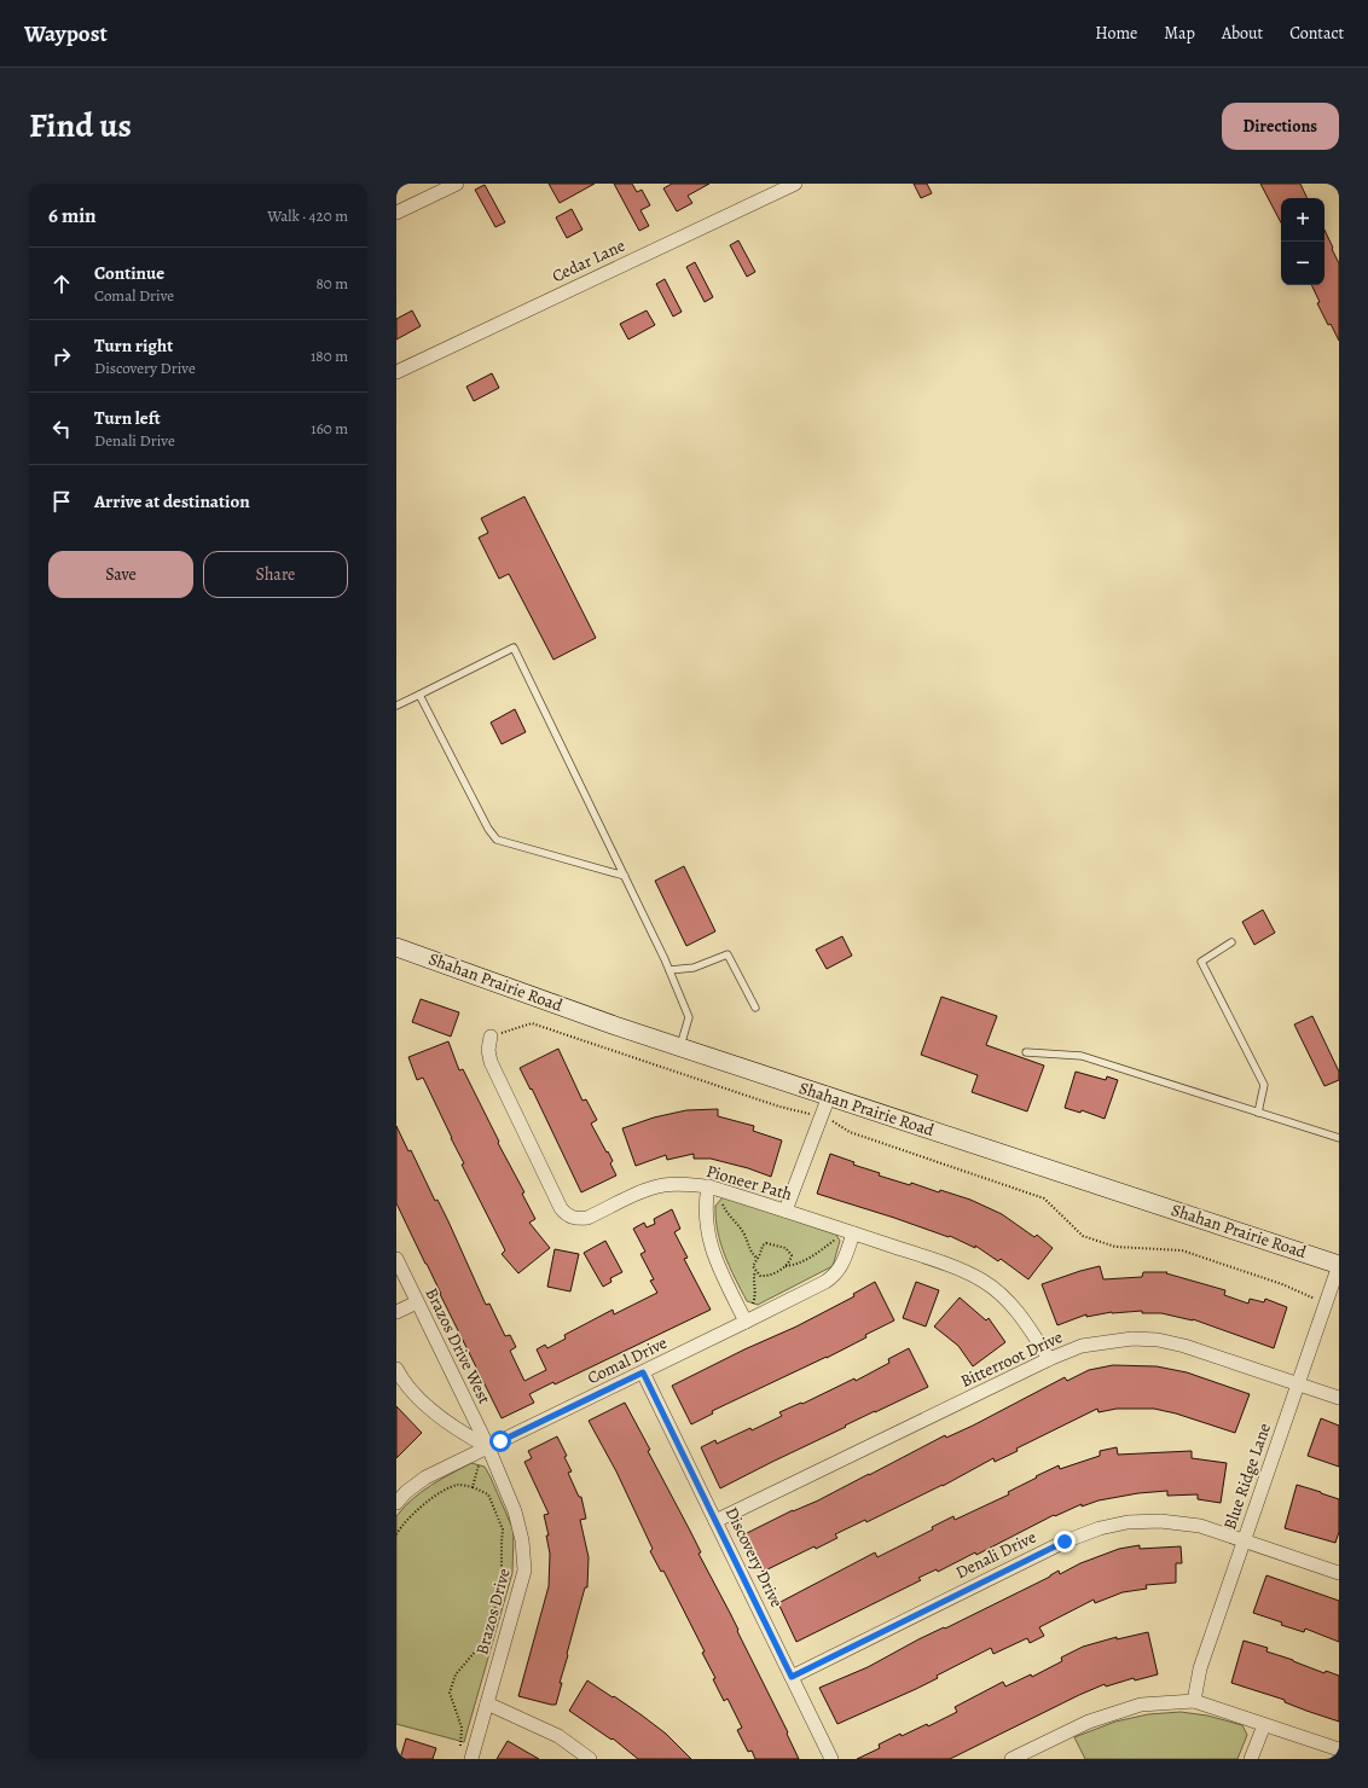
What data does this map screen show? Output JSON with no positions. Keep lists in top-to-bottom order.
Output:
{
  "streets": {
    "street": [
      "Cedar Lane",
      "Shahan Prairie Road",
      "Pioneer Path",
      "Brazos Drive West",
      "Bitterroot Drive",
      "Comal Drive",
      "Blue Ridge Lane",
      "Denali Drive",
      "Discovery Drive",
      "Brazos Drive"
    ]
  },
  "crossings": [
    ["Shahan Prairie Road", "Blue Ridge Lane"],
    ["Pioneer Path", "Bitterroot Drive"],
    ["Pioneer Path", "Comal Drive"],
    ["Brazos Drive West", "Comal Drive"],
    ["Brazos Drive West", "Brazos Drive"],
    ["Bitterroot Drive", "Blue Ridge Lane"],
    ["Bitterroot Drive", "Discovery Drive"],
    ["Comal Drive", "Discovery Drive"],
    ["Comal Drive", "Brazos Drive"],
    ["Blue Ridge Lane", "Denali Drive"],
    ["Denali Drive", "Discovery Drive"]
  ],
  "page": {
    "header": "Waypost",
    "nav": [
      "Home",
      "Map",
      "About",
      "Contact"
    ],
    "title": "Find us",
    "buttons": [
      "Directions",
      ["Save", "Share"]
    ],
    "heading": ["6 min", "Walk · 420 m"],
    "map_buttons": ["+", "−"],
    "list": [
      ["Continue", "Comal Drive", "80 m"],
      ["Turn right", "Discovery Drive", "180 m"],
      ["Turn left", "Denali Drive", "160 m"],
      "Arrive at destination"
    ]
  }
}
